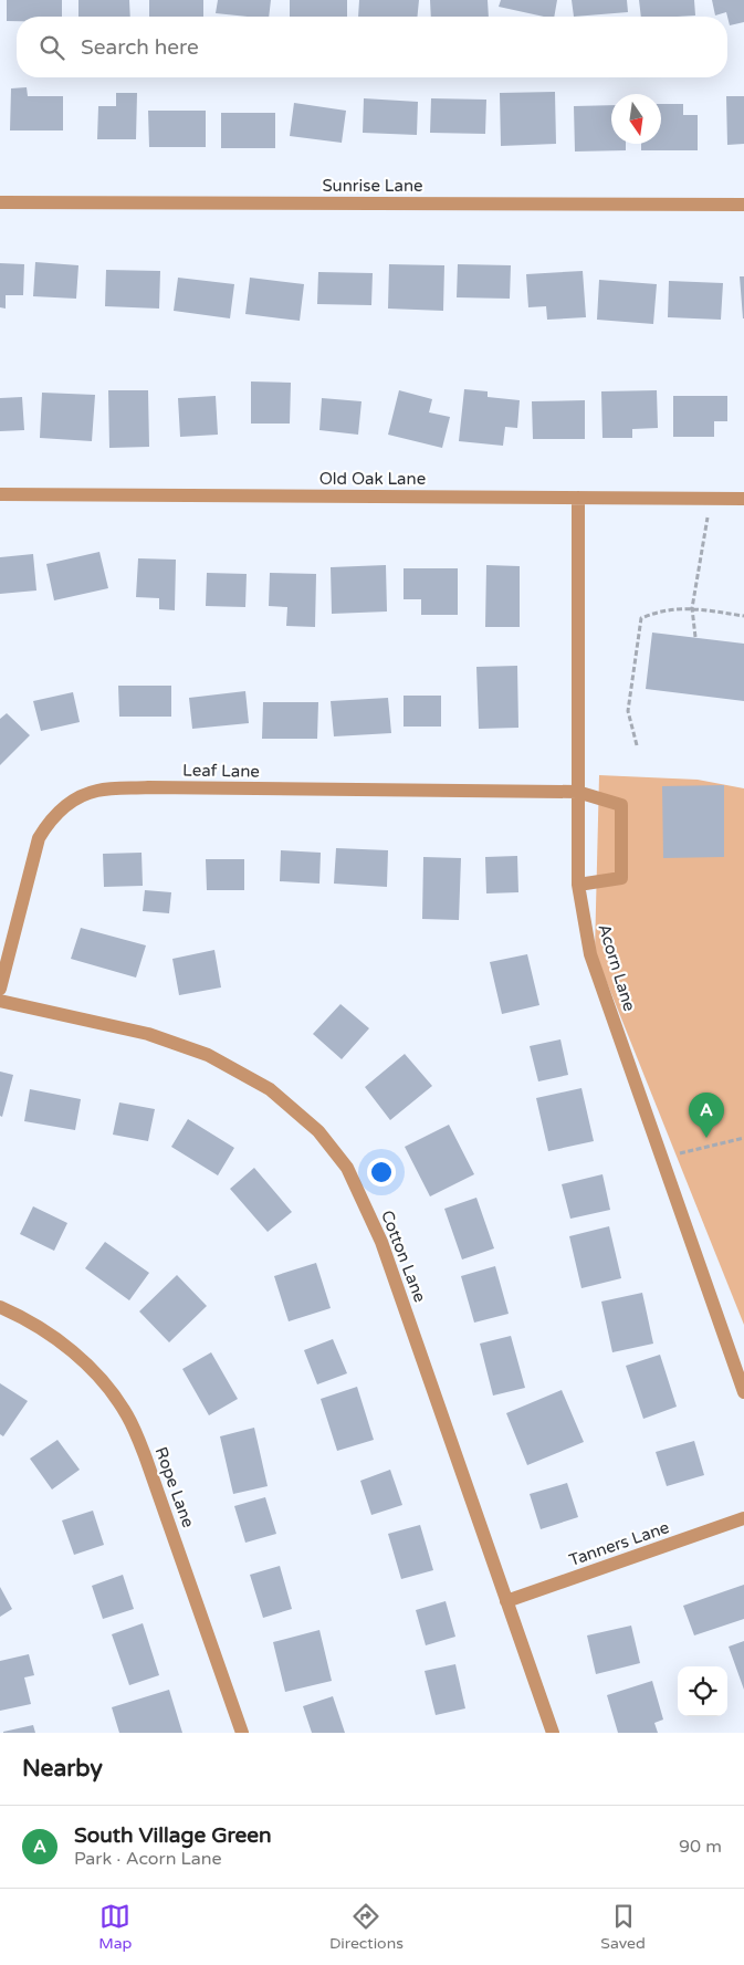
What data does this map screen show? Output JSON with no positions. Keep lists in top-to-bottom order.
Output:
{
  "streets": {
    "street": [
      "Sunrise Lane",
      "Old Oak Lane",
      "Leaf Lane",
      "Acorn Lane",
      "Cotton Lane",
      "Rope Lane",
      "Tanners Lane"
    ]
  },
  "crossings": [
    ["Old Oak Lane", "Acorn Lane"],
    ["Leaf Lane", "Acorn Lane"],
    ["Cotton Lane", "Tanners Lane"]
  ],
  "north": "bottom",
  "page": {
    "search": "Search here",
    "pins": "A",
    "heading": "Nearby",
    "list": [
      {
        "mark": "A",
        "name": "South Village Green",
        "note": "Park · Acorn Lane",
        "value": "90 m"
      }
    ],
    "nav": ["Map", "Directions", "Saved"]
  }
}
